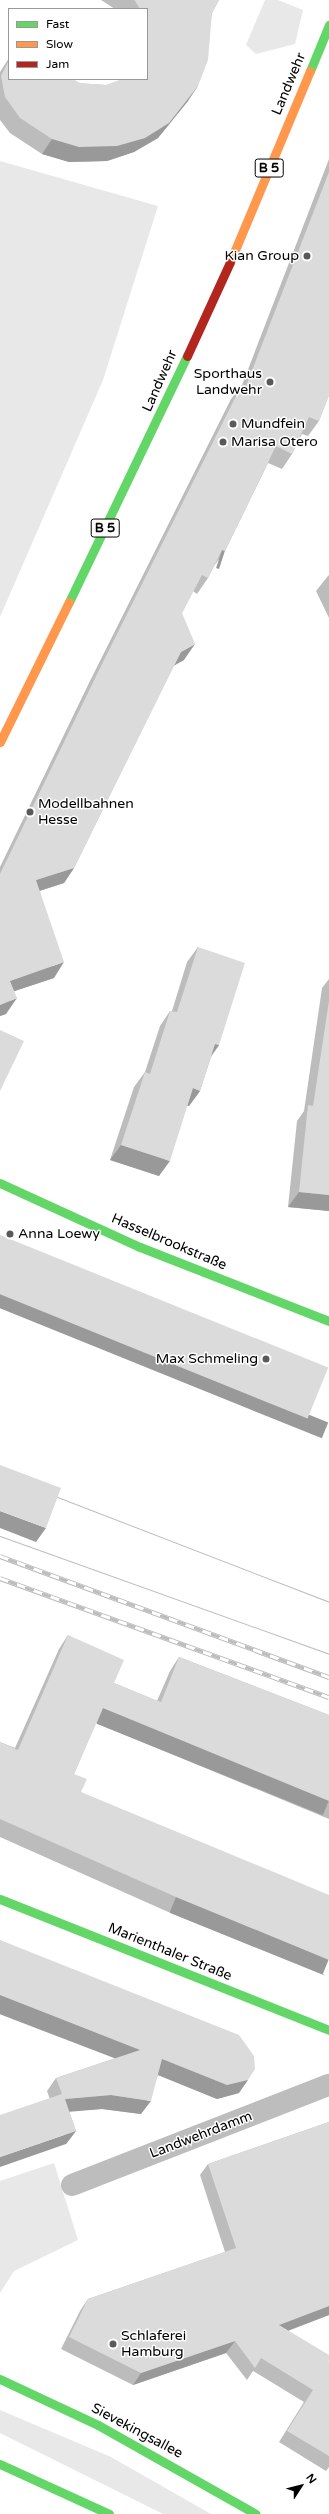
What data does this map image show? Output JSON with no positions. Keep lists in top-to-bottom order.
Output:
{
  "streets": {
    "main road": [
      "Landwehr",
      "B 5",
      "Hasselbrookstraße",
      "Marienthaler Straße",
      "Sievekingsallee"
    ],
    "street": ["Landwehrdamm"]
  },
  "places": [
    "Kian Group",
    "Sporthaus Landwehr",
    "Mundfein",
    "Marisa Otero",
    "Modellbahnen Hesse",
    "Anna Loewy",
    "Max Schmeling",
    "Schlaferei Hamburg"
  ],
  "legend": ["Fast", "Slow", "Jam"],
  "north": "top right"
}
